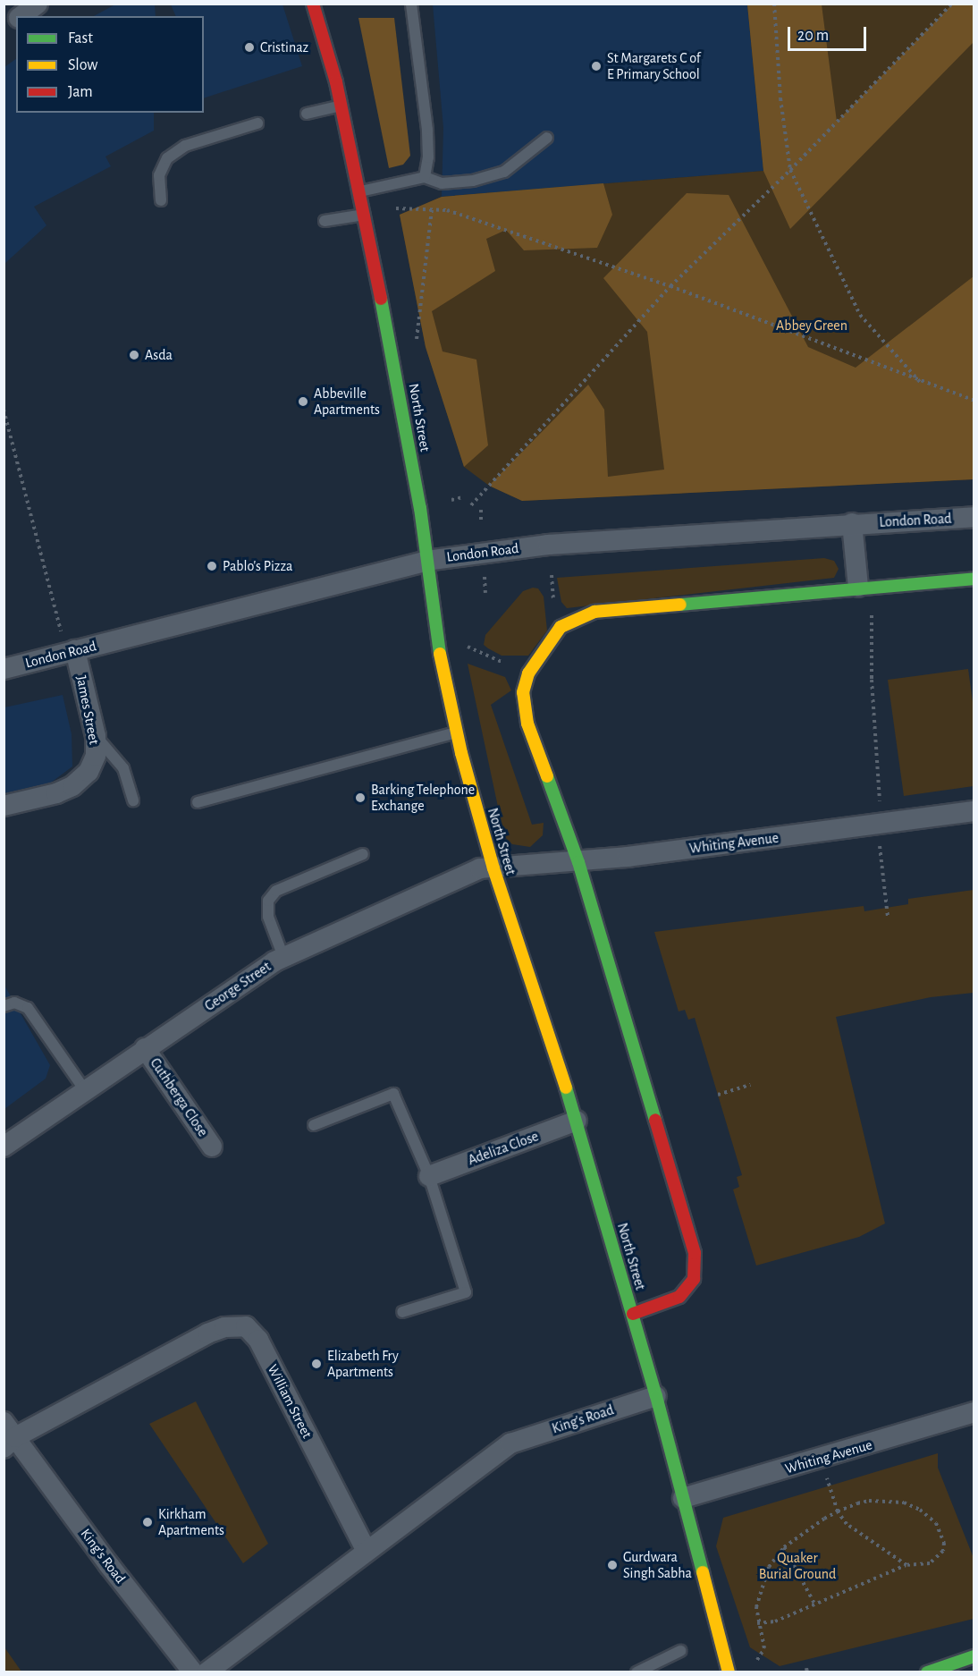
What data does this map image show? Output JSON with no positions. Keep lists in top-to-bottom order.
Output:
{
  "streets": {
    "street": [
      "North Street",
      "London Road",
      "James Street",
      "Whiting Avenue",
      "George Street",
      "Cuthberga Close",
      "Adeliza Close",
      "William Street",
      "King's Road"
    ]
  },
  "crossings": [
    ["North Street", "London Road"],
    ["North Street", "Whiting Avenue"],
    ["North Street", "George Street"],
    ["North Street", "Adeliza Close"],
    ["North Street", "King's Road"],
    ["London Road", "James Street"],
    ["Whiting Avenue", "George Street"],
    ["George Street", "Cuthberga Close"],
    ["William Street", "King's Road"]
  ],
  "parks": ["Abbey Green", "Quaker Burial Ground"],
  "places": [
    "Cristinaz",
    "St Margarets C of E Primary School",
    "Asda",
    "Abbeville Apartments",
    "Pablo's Pizza",
    "Barking Telephone Exchange",
    "Elizabeth Fry Apartments",
    "Kirkham Apartments",
    "Gurdwara Singh Sabha"
  ],
  "legend": ["Fast", "Slow", "Jam"],
  "scale_bar": "20 m"
}
